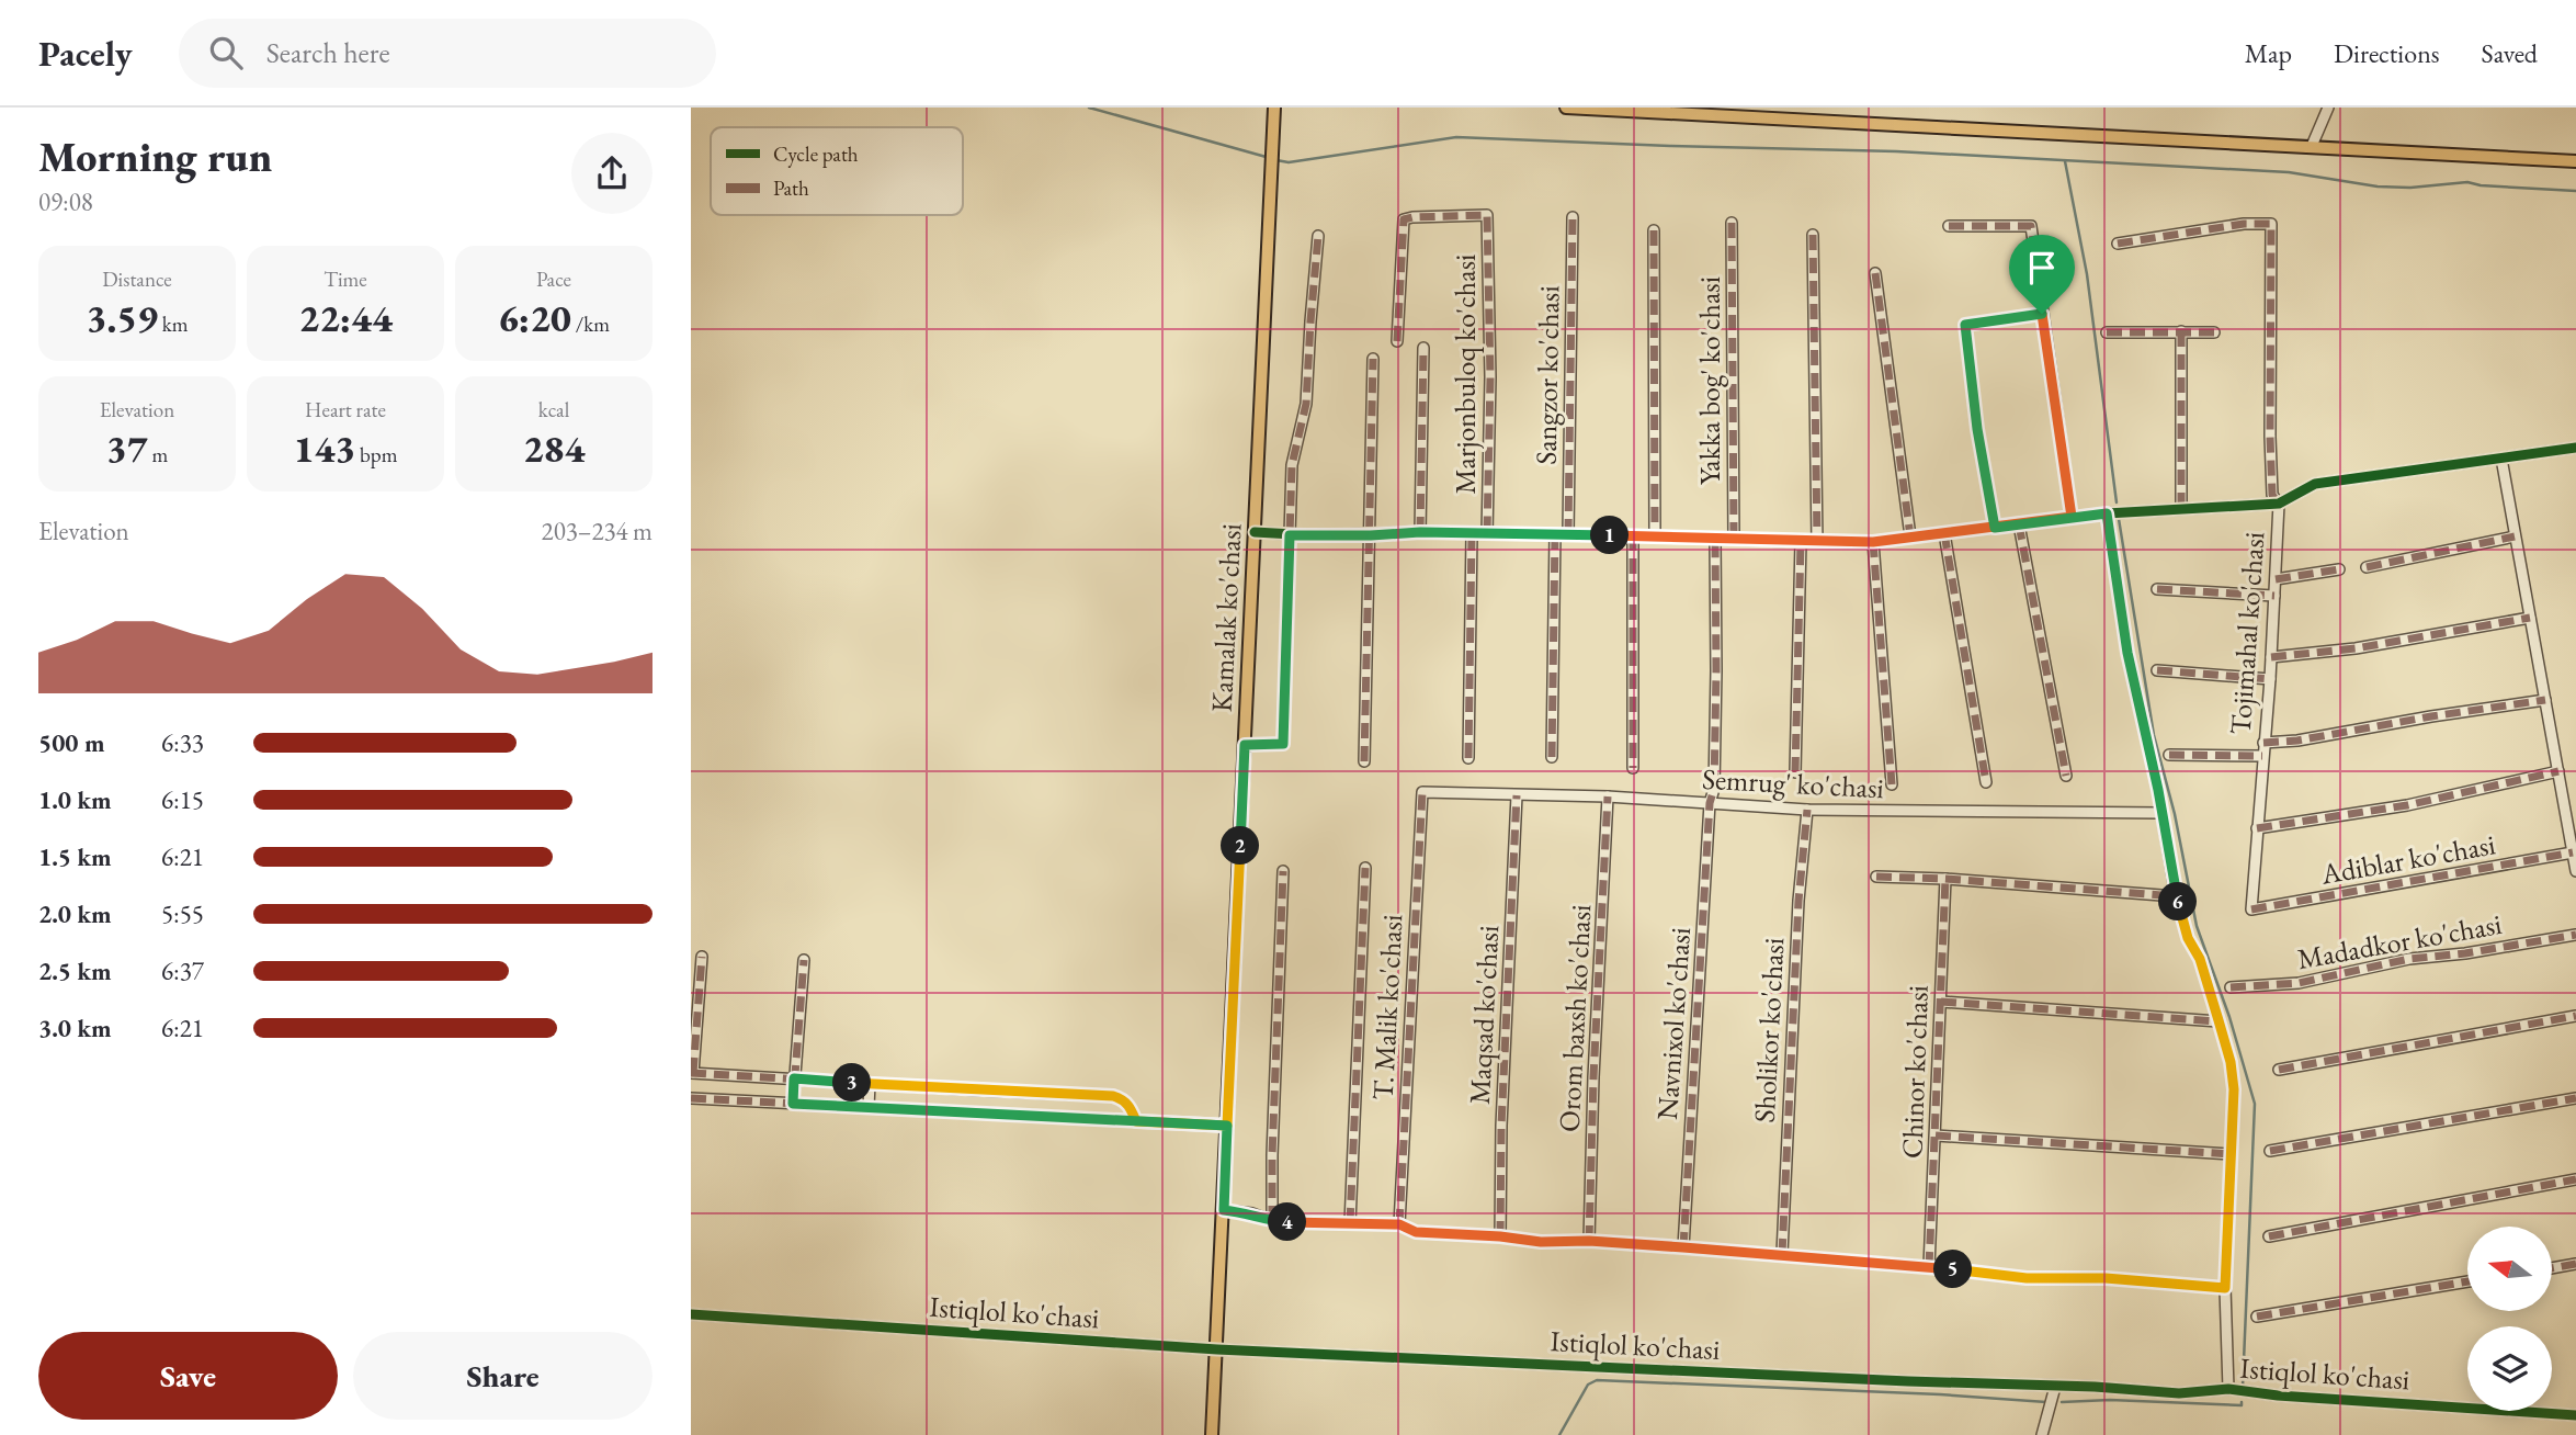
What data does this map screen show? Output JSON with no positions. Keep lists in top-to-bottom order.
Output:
{
  "streets": {
    "main road": ["Kamalak ko'chasi"],
    "street": [
      "Marjonbuloq ko'chasi",
      "Sangzor ko'chasi",
      "Yakka bog' ko'chasi",
      "Tojimahal ko'chasi",
      "Semrug' ko'chasi",
      "Adiblar ko'chasi",
      "Madadkor ko'chasi",
      "T. Malik ko'chasi",
      "Maqsad ko'chasi",
      "Orom baxsh ko'chasi",
      "Navnixol ko'chasi",
      "Sholikor ko'chasi",
      "Chinor ko'chasi",
      "Istiqlol ko'chasi"
    ]
  },
  "crossings": [
    ["Kamalak ko'chasi", "Istiqlol ko'chasi"],
    ["Tojimahal ko'chasi", "Adiblar ko'chasi"],
    ["Semrug' ko'chasi", "T. Malik ko'chasi"],
    ["Semrug' ko'chasi", "Maqsad ko'chasi"],
    ["Semrug' ko'chasi", "Orom baxsh ko'chasi"],
    ["Semrug' ko'chasi", "Navnixol ko'chasi"],
    ["Semrug' ko'chasi", "Sholikor ko'chasi"]
  ],
  "legend": ["Cycle path", "Path"],
  "north": "left",
  "page": {
    "header": "Pacely",
    "search": "Search here",
    "nav": ["Map", "Directions", "Saved"],
    "heading": ["Morning run", "09:08"],
    "stats": [
      ["Distance", "3.59 km"],
      ["Time", "22:44"],
      ["Pace", "6:20 /km"],
      ["Elevation", "37 m"],
      ["Heart rate", "143 bpm"],
      ["kcal", "284"]
    ],
    "chart": ["Elevation", "203–234 m"],
    "pins": [
      "1",
      "2",
      "6",
      "3",
      "4",
      "5"
    ],
    "list": [
      {
        "name": "500 m",
        "note": "6:33"
      },
      {
        "name": "1.0 km",
        "note": "6:15"
      },
      {
        "name": "1.5 km",
        "note": "6:21"
      },
      {
        "name": "2.0 km",
        "note": "5:55"
      },
      {
        "name": "2.5 km",
        "note": "6:37"
      },
      {
        "name": "3.0 km",
        "note": "6:21"
      }
    ],
    "buttons": ["Save", "Share"]
  }
}
